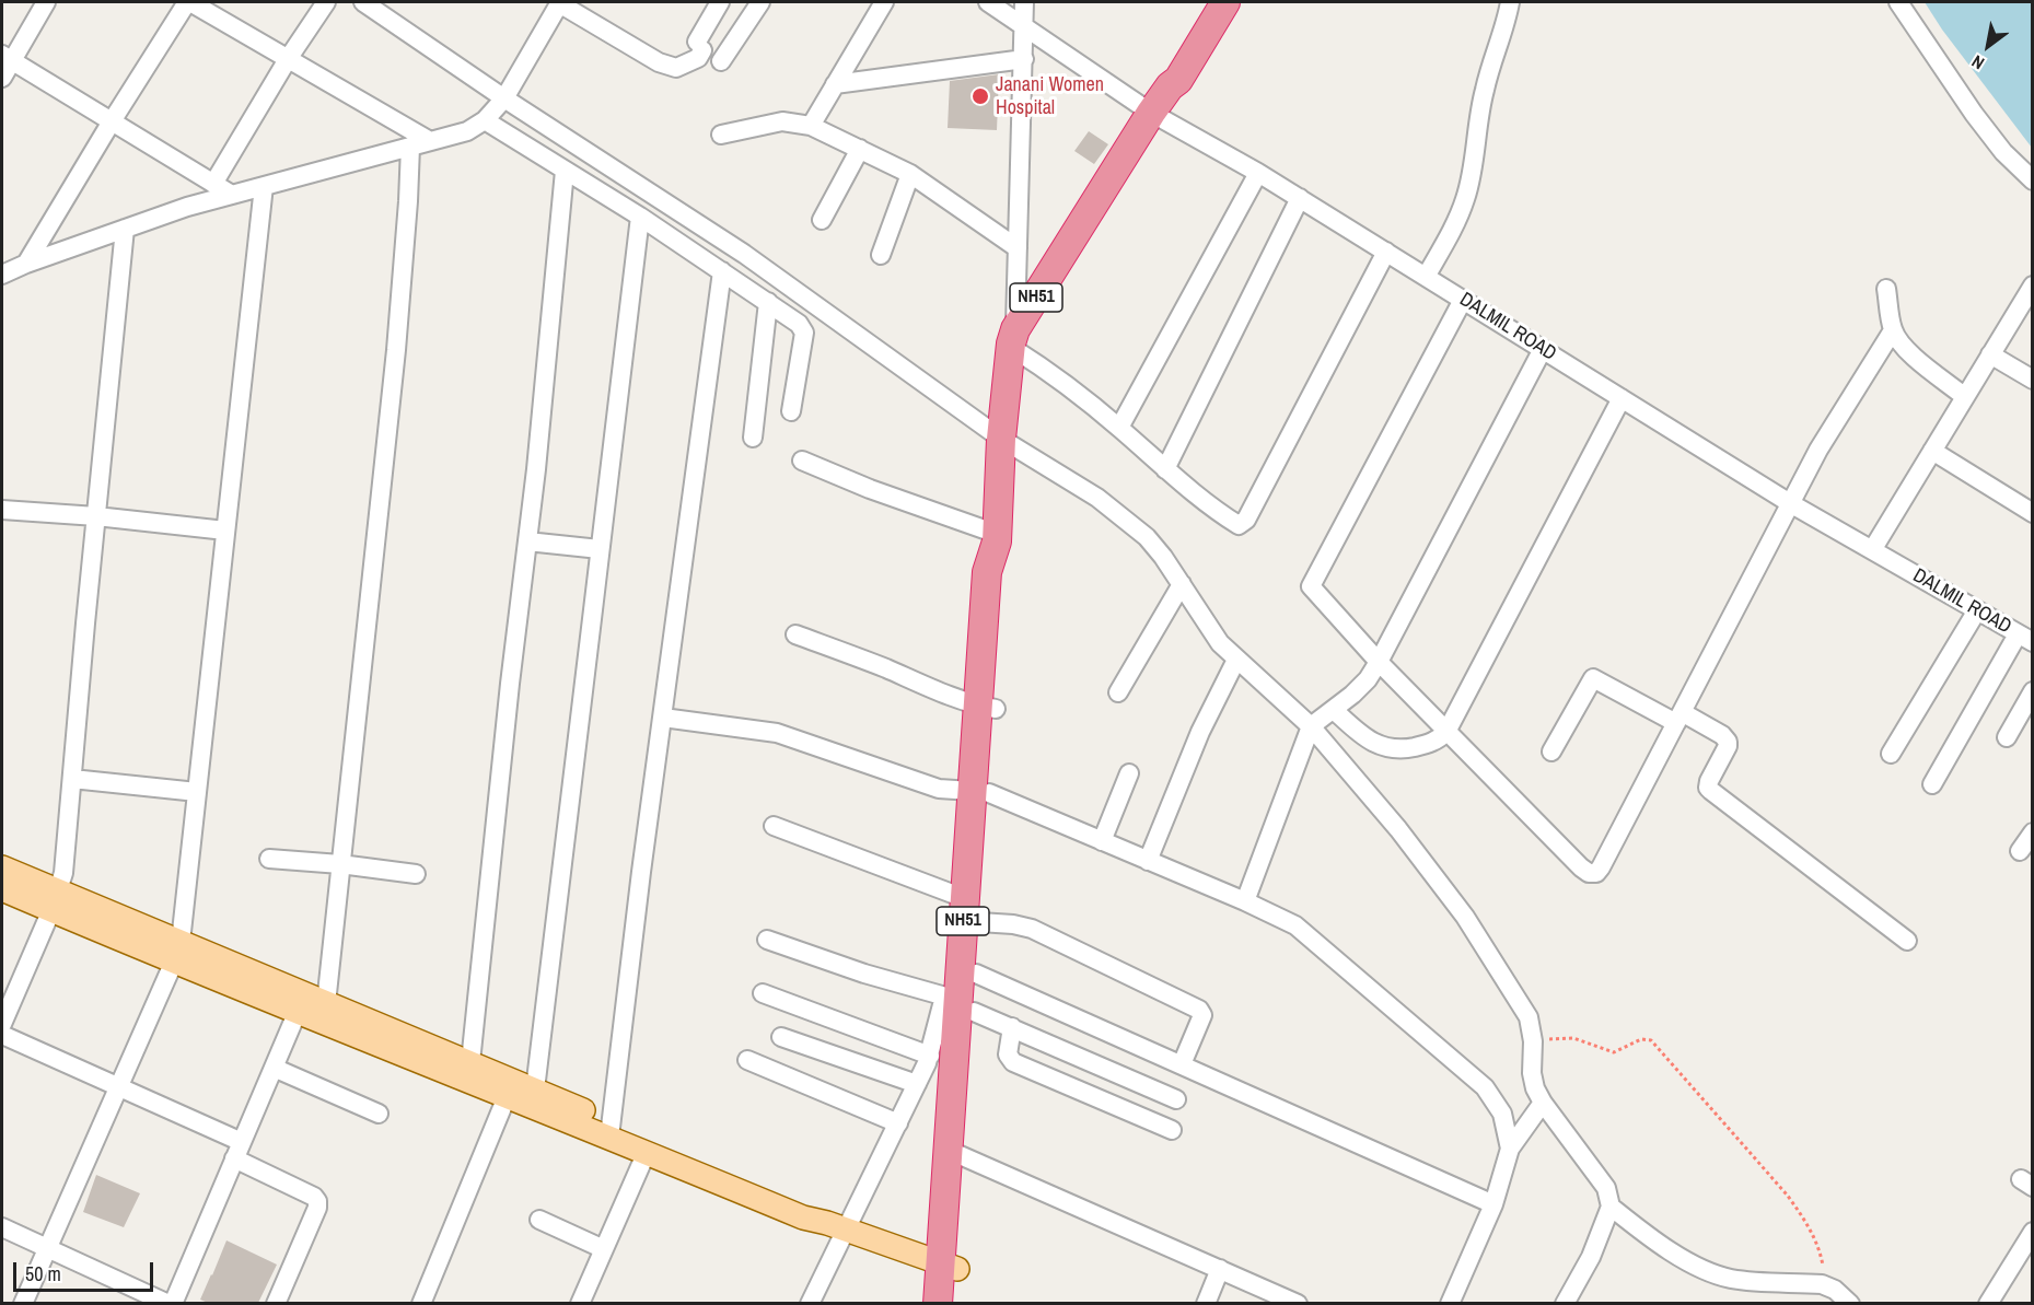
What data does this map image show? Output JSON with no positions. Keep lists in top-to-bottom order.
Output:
{
  "streets": {
    "highway": ["NH51"],
    "street": ["DALMIL ROAD"]
  },
  "crossings": [
    ["NH51", "DALMIL ROAD"]
  ],
  "places": ["Janani Women Hospital"],
  "scale_bar": "50 m",
  "north": "bottom left"
}
